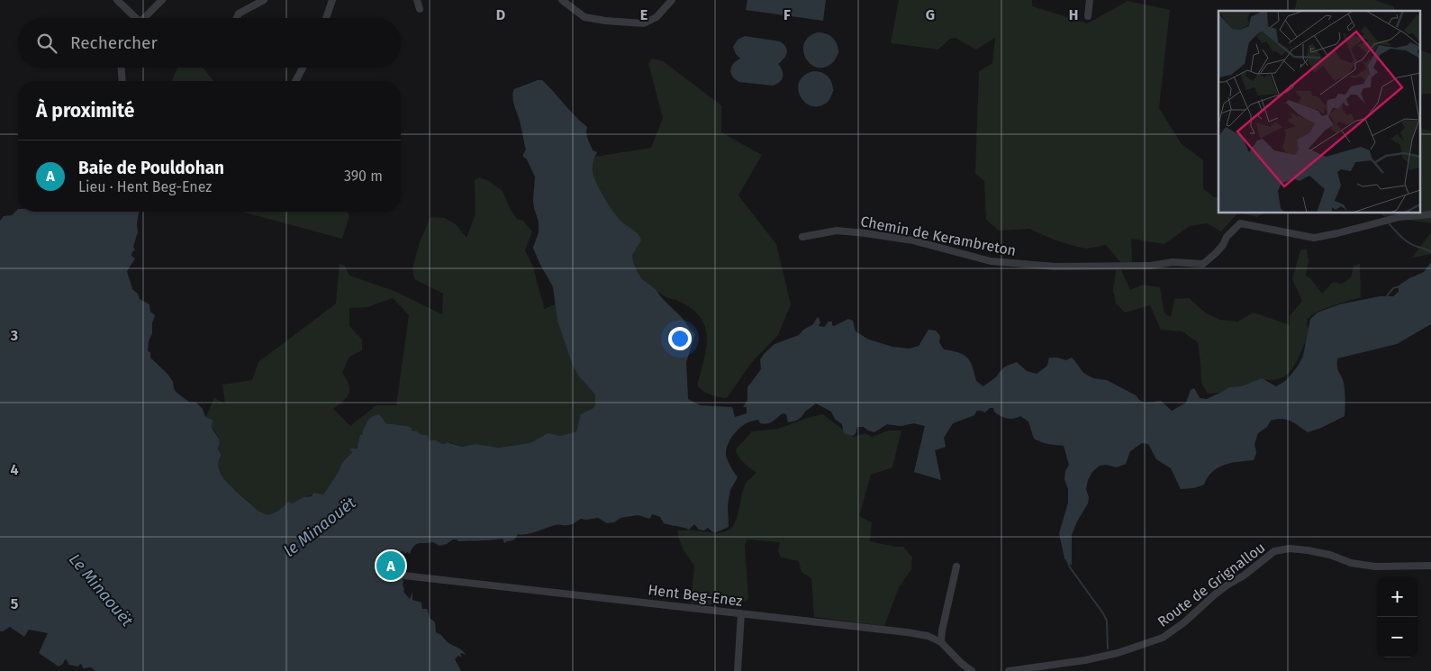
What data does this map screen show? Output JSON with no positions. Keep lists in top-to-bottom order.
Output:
{
  "streets": {
    "street": ["Chemin de Kerambreton", "Route de Grignallou", "Hent Beg-Enez"]
  },
  "water": ["le Minaouët", "Le Minaouët"],
  "page": {
    "search": "Rechercher",
    "heading": "À proximité",
    "list": [
      {
        "mark": "A",
        "name": "Baie de Pouldohan",
        "note": "Lieu · Hent Beg-Enez",
        "value": "390 m"
      }
    ],
    "pins": "A",
    "map_buttons": ["+", "−"]
  },
  "grid": {
    "columns": [
      "D",
      "E",
      "F",
      "G",
      "H"
    ],
    "rows": ["3", "4", "5"]
  }
}
